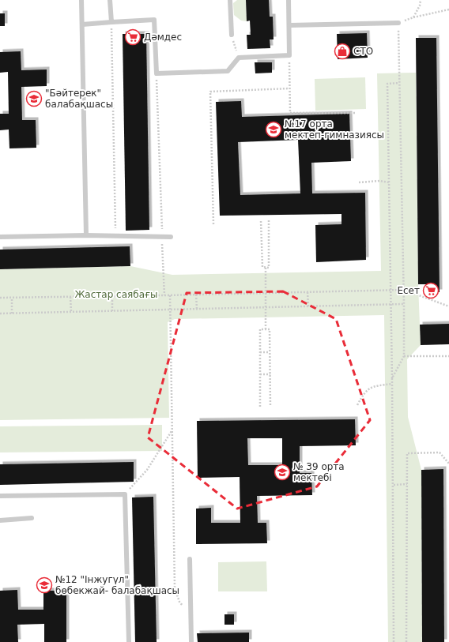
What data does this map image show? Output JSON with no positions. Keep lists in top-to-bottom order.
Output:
{
  "parks": ["Жастар саябағы"],
  "places": {
    "supermarket": ["Дәмдес", "Есет"],
    "shop": ["СТО"],
    "school or university": [
      "\"Бәйтерек\" балабақшасы",
      "№17 орта мектеп-гимназиясы",
      "№ 39 орта мектебі",
      "№12 \"Інжугүл\" бөбекжай- балабақшасы"
    ]
  }
}
